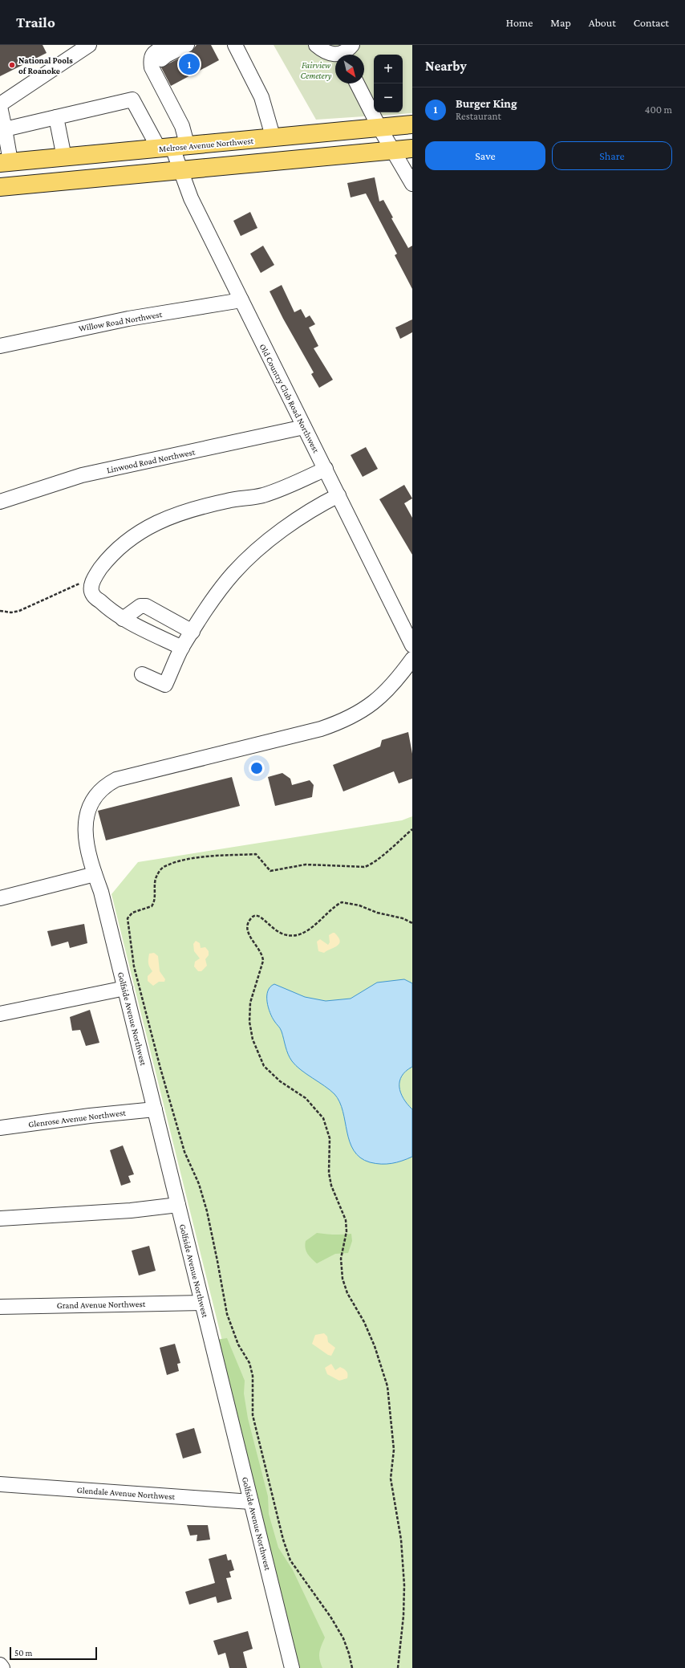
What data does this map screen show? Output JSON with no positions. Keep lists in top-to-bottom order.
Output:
{
  "streets": {
    "main road": ["Melrose Avenue Northwest"],
    "street": [
      "Willow Road Northwest",
      "Old Country Club Road Northwest",
      "Linwood Road Northwest",
      "Golfside Avenue Northwest",
      "Glenrose Avenue Northwest",
      "Grand Avenue Northwest",
      "Glendale Avenue Northwest"
    ]
  },
  "crossings": [
    ["Melrose Avenue Northwest", "Old Country Club Road Northwest"],
    ["Willow Road Northwest", "Old Country Club Road Northwest"],
    ["Old Country Club Road Northwest", "Linwood Road Northwest"],
    ["Golfside Avenue Northwest", "Glenrose Avenue Northwest"],
    ["Golfside Avenue Northwest", "Grand Avenue Northwest"],
    ["Golfside Avenue Northwest", "Glendale Avenue Northwest"]
  ],
  "parks": ["Fairview Cemetery"],
  "places": ["National Pools of Roanoke"],
  "scale_bar": "50 m",
  "north": "bottom right",
  "page": {
    "header": "Trailo",
    "nav": [
      "Home",
      "Map",
      "About",
      "Contact"
    ],
    "heading": "Nearby",
    "pins": "1",
    "map_buttons": ["+", "−"],
    "list": [
      {
        "mark": "1",
        "name": "Burger King",
        "note": "Restaurant",
        "value": "400 m"
      }
    ],
    "buttons": ["Save", "Share"],
    "scale": "50 m"
  }
}
